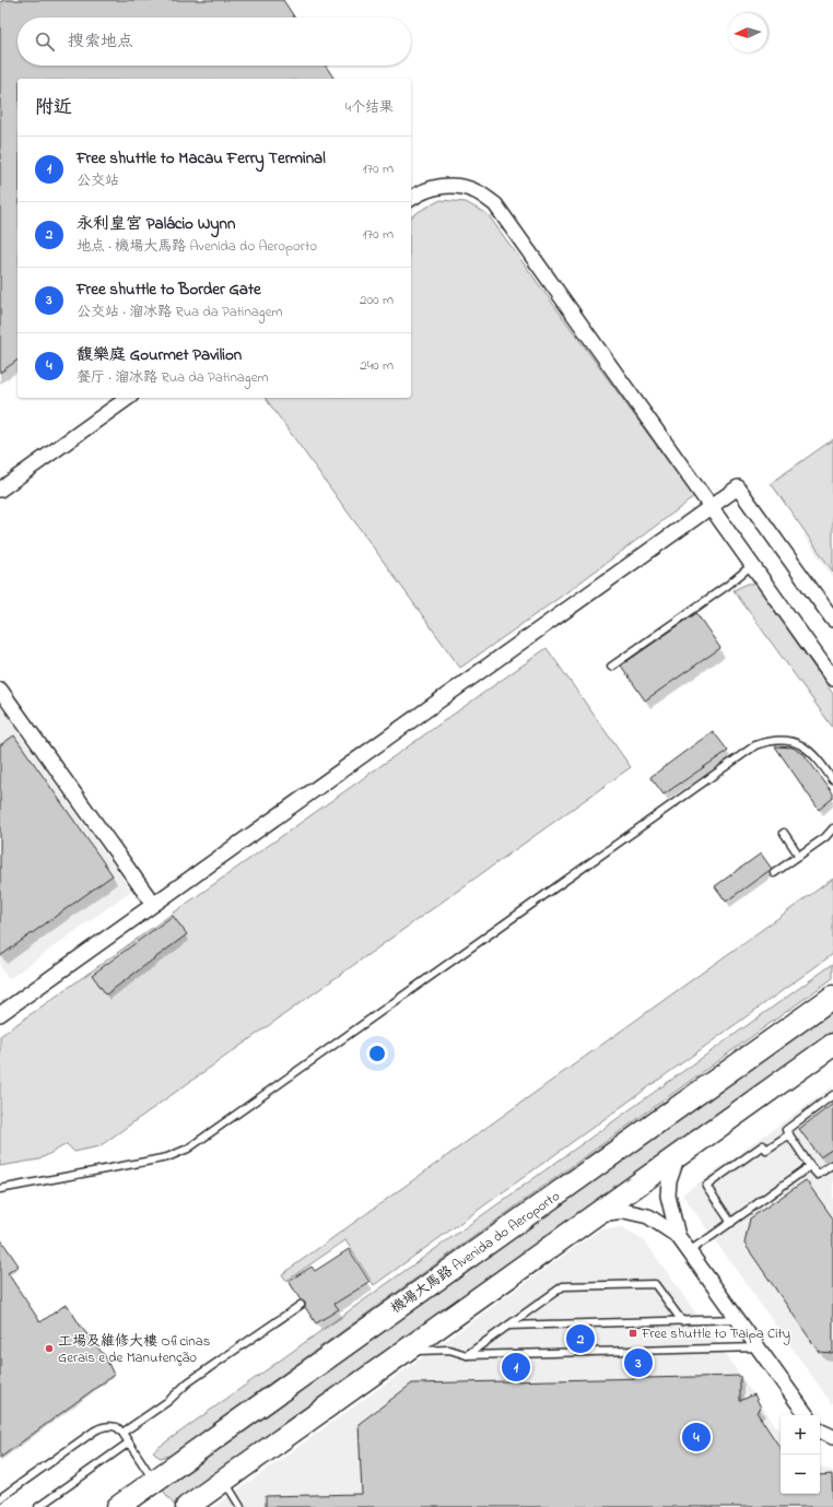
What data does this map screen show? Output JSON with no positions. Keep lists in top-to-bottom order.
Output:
{
  "streets": {
    "main road": ["機場大馬路 Avenida do Aeroporto"]
  },
  "places": {
    "transit": ["Free shuttle to Taipa City"],
    "other": ["工場及維修大樓 Oficinas Gerais e de Manutenção"]
  },
  "north": "left",
  "page": {
    "search": "搜索地点",
    "heading": ["附近", "4个结果"],
    "list": [
      {
        "mark": "1",
        "name": "Free shuttle to Macau Ferry Terminal",
        "note": "公交站",
        "value": "170 m"
      },
      {
        "mark": "2",
        "name": "永利皇宮 Palácio Wynn",
        "note": "地点 · 機場大馬路 Avenida do Aeroporto",
        "value": "170 m"
      },
      {
        "mark": "3",
        "name": "Free shuttle to Border Gate",
        "note": "公交站 · 溜冰路 Rua da Patinagem",
        "value": "200 m"
      },
      {
        "mark": "4",
        "name": "馥樂庭 Gourmet Pavilion",
        "note": "餐厅 · 溜冰路 Rua da Patinagem",
        "value": "240 m"
      }
    ],
    "pins": [
      "2",
      "3",
      "1",
      "4"
    ],
    "map_buttons": ["+", "−"]
  }
}
